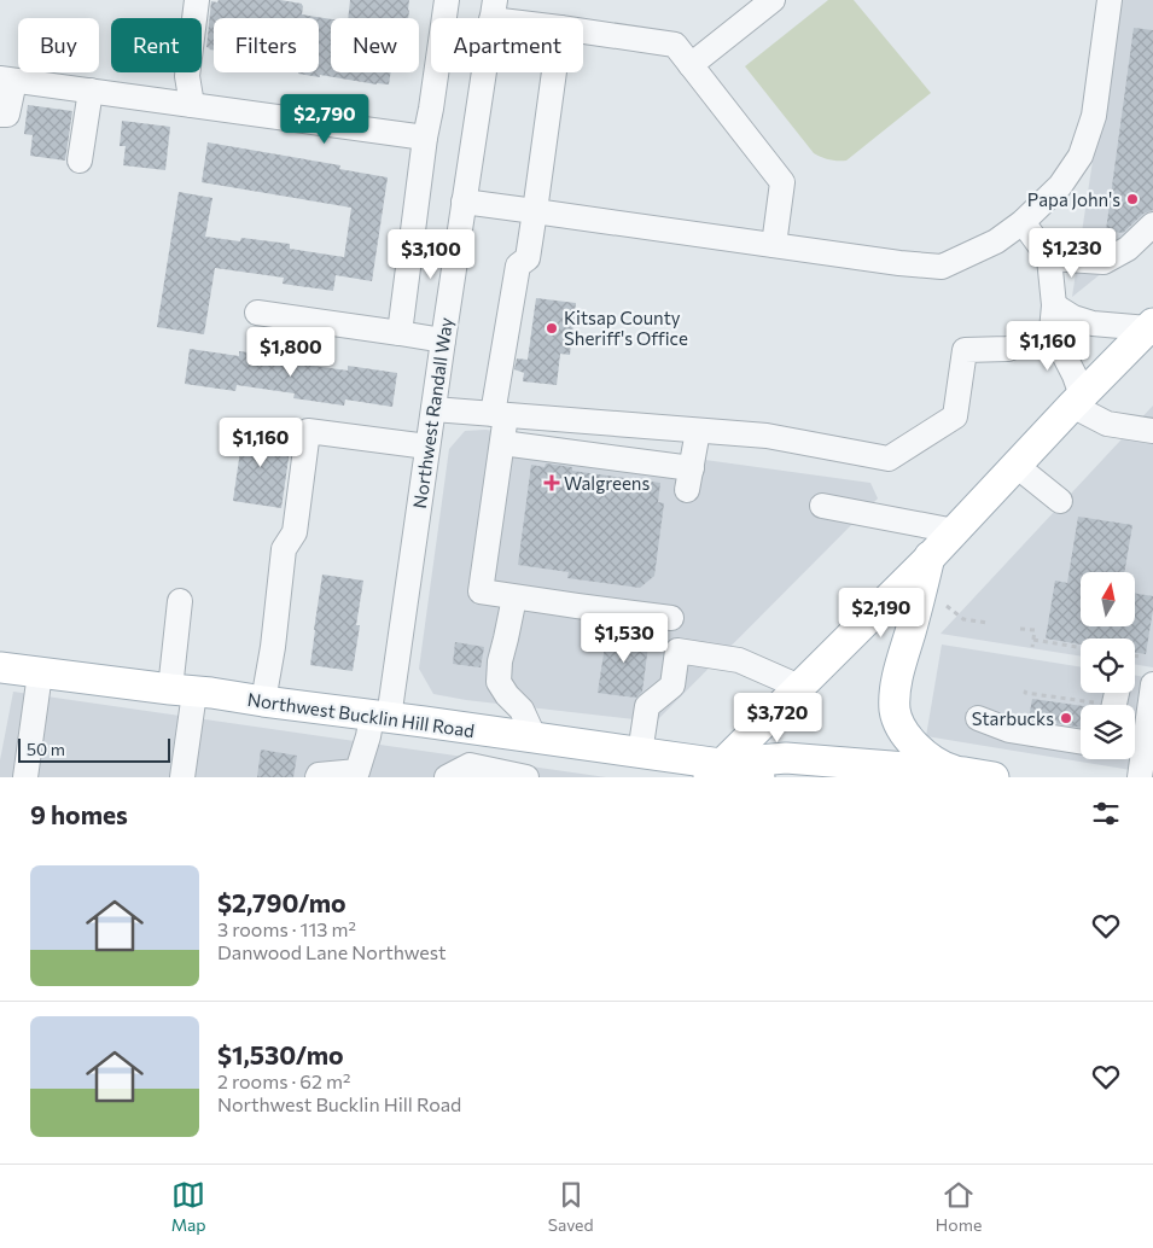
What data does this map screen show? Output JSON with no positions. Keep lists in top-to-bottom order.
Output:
{
  "streets": {
    "main road": ["Northwest Bucklin Hill Road"],
    "street": ["Northwest Randall Way"]
  },
  "crossings": [
    ["Northwest Randall Way", "Northwest Bucklin Hill Road"]
  ],
  "places": {
    "other": ["Papa John's", "Kitsap County Sheriff's Office", "Starbucks"],
    "health": ["Walgreens"]
  },
  "scale_bar": "50 m",
  "north": "top",
  "page": {
    "chip": [
      "Buy",
      "Rent",
      "Filters",
      "New",
      "Apartment"
    ],
    "price": [
      "$2,790",
      "$1,230",
      "$3,100",
      "$1,160",
      "$1,800",
      "$1,160",
      "$2,190",
      "$1,530",
      "$3,720"
    ],
    "scale": "50 m",
    "heading": "9 homes",
    "list": [
      {
        "name": "$2,790/mo",
        "note": "3 rooms · 113 m² · Danwood Lane Northwest"
      },
      {
        "name": "$1,530/mo",
        "note": "2 rooms · 62 m² · Northwest Bucklin Hill Road"
      }
    ],
    "tabs": ["Map", "Saved", "Home"]
  }
}
